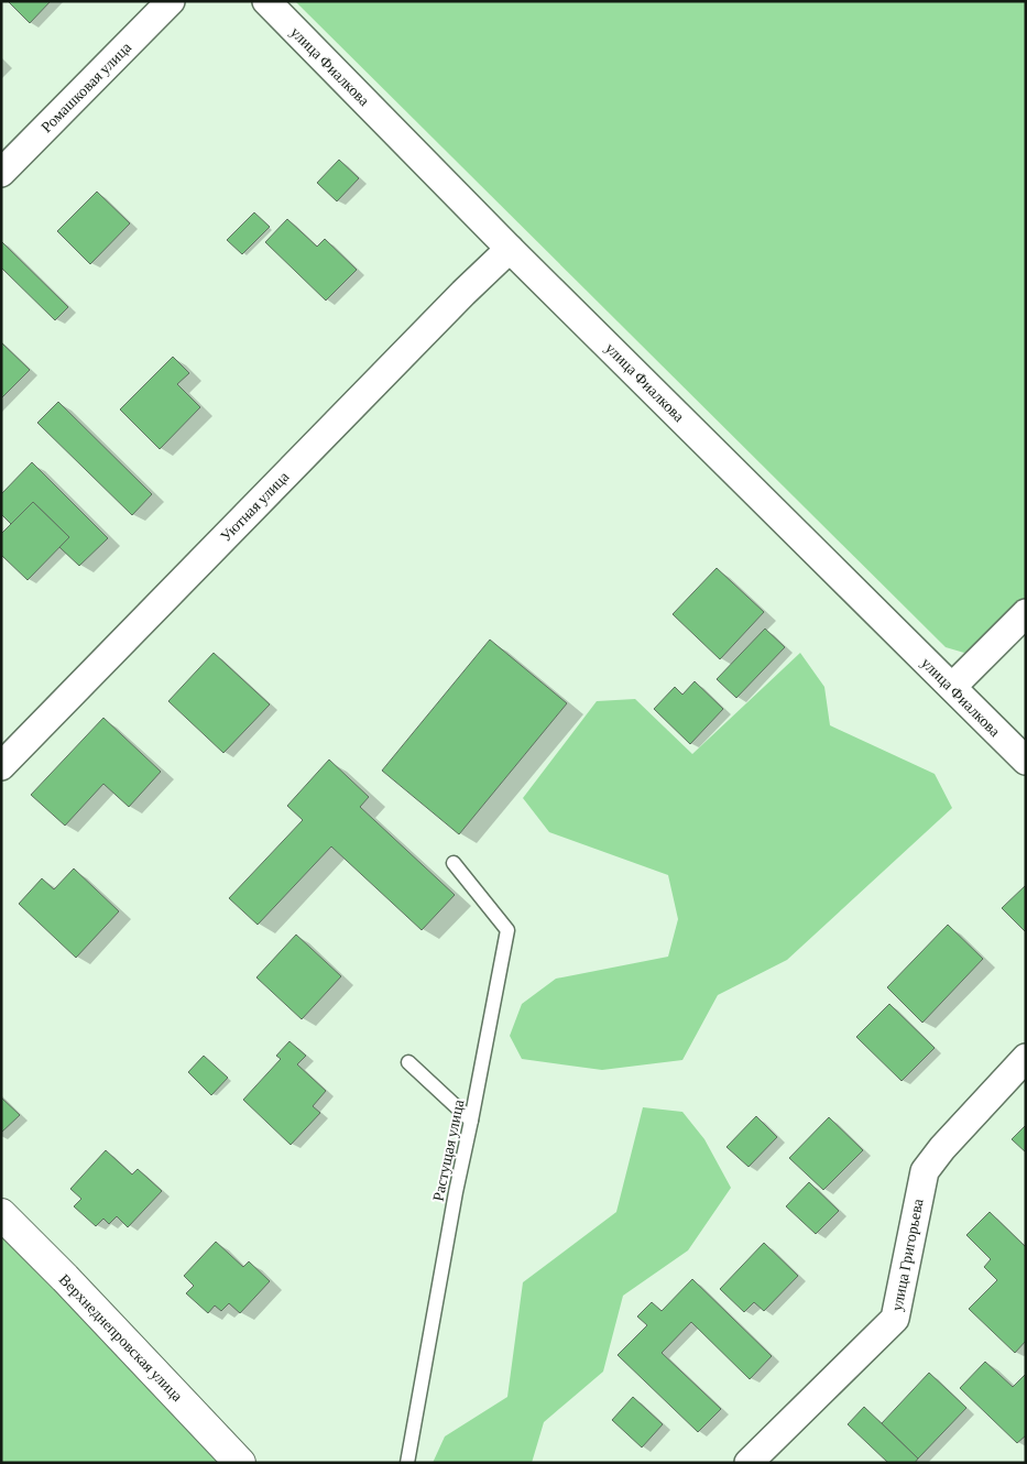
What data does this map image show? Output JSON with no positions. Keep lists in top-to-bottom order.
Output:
{
  "streets": {
    "street": [
      "улица Фиалкова",
      "Ромашковая улица",
      "Уютная улица",
      "улица Григорьева",
      "Верхнеднепровская улица"
    ],
    "lane": ["Растущая улица"]
  },
  "crossings": [
    ["улица Фиалкова", "Уютная улица"]
  ]
}
